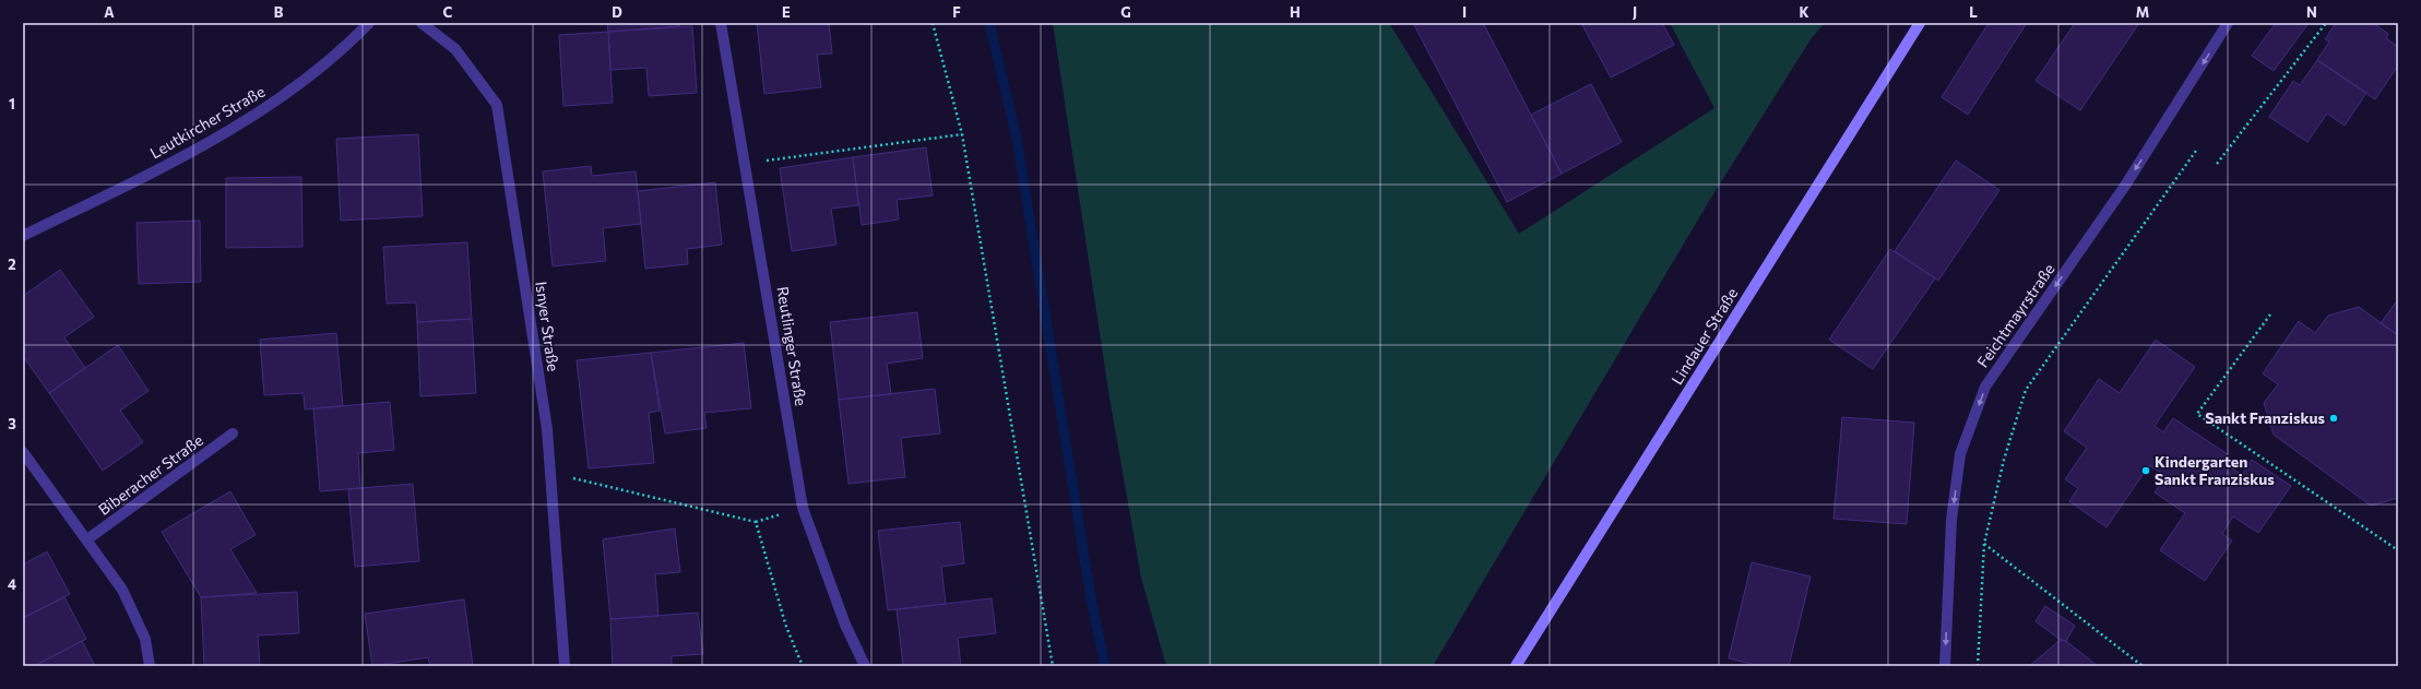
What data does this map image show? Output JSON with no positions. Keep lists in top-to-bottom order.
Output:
{
  "streets": {
    "main road": ["Lindauer Straße"],
    "street": [
      "Leutkircher Straße",
      "Feichtmayrstraße",
      "Isnyer Straße",
      "Reutlinger Straße",
      "Biberacher Straße"
    ]
  },
  "one_way": ["Feichtmayrstraße"],
  "places": ["Sankt Franziskus", "Kindergarten Sankt Franziskus"],
  "grid": {
    "columns": [
      "A",
      "B",
      "C",
      "D",
      "E",
      "F",
      "G",
      "H",
      "I",
      "J",
      "K",
      "L",
      "M",
      "N"
    ],
    "rows": [
      "1",
      "2",
      "3",
      "4"
    ]
  }
}
